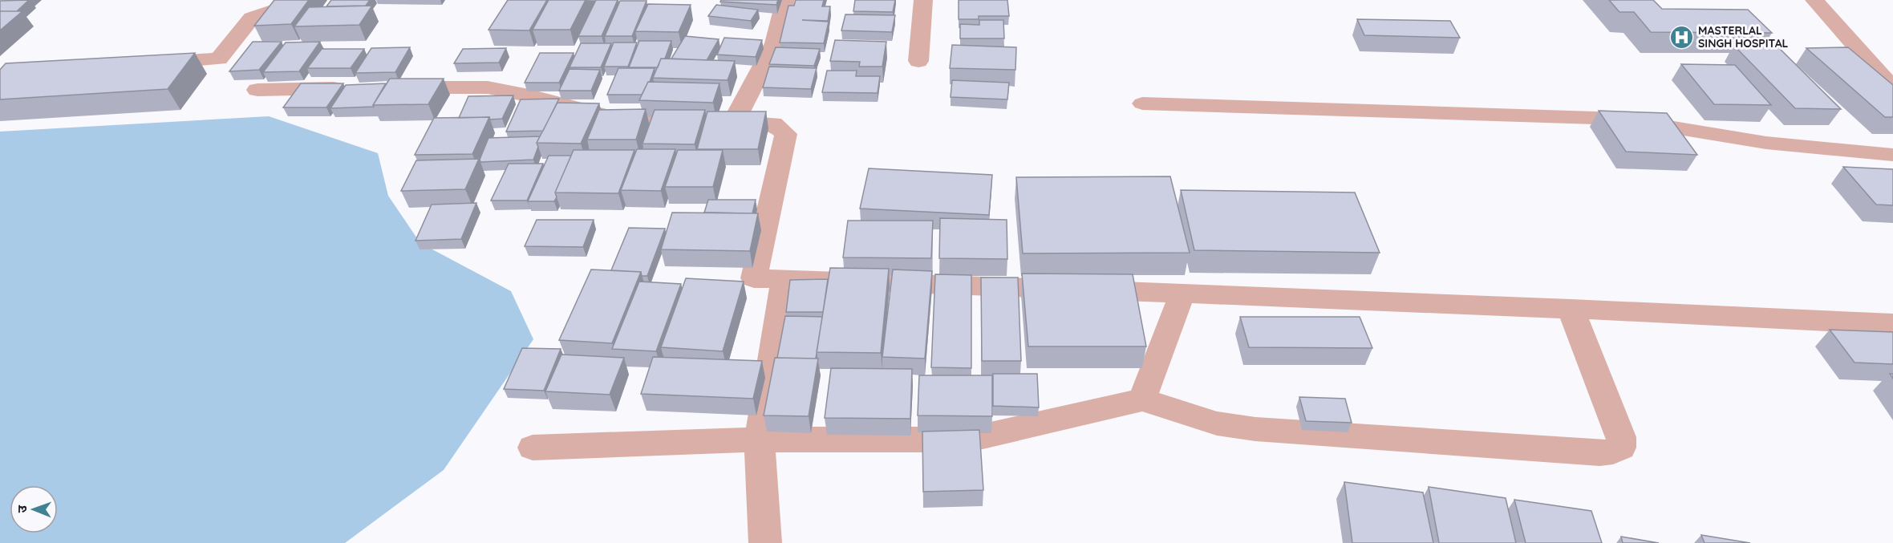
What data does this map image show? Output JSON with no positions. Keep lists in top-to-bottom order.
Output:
{
  "places": {
    "hospital": ["MASTERLAL SINGH HOSPITAL"]
  },
  "north": "left"
}
